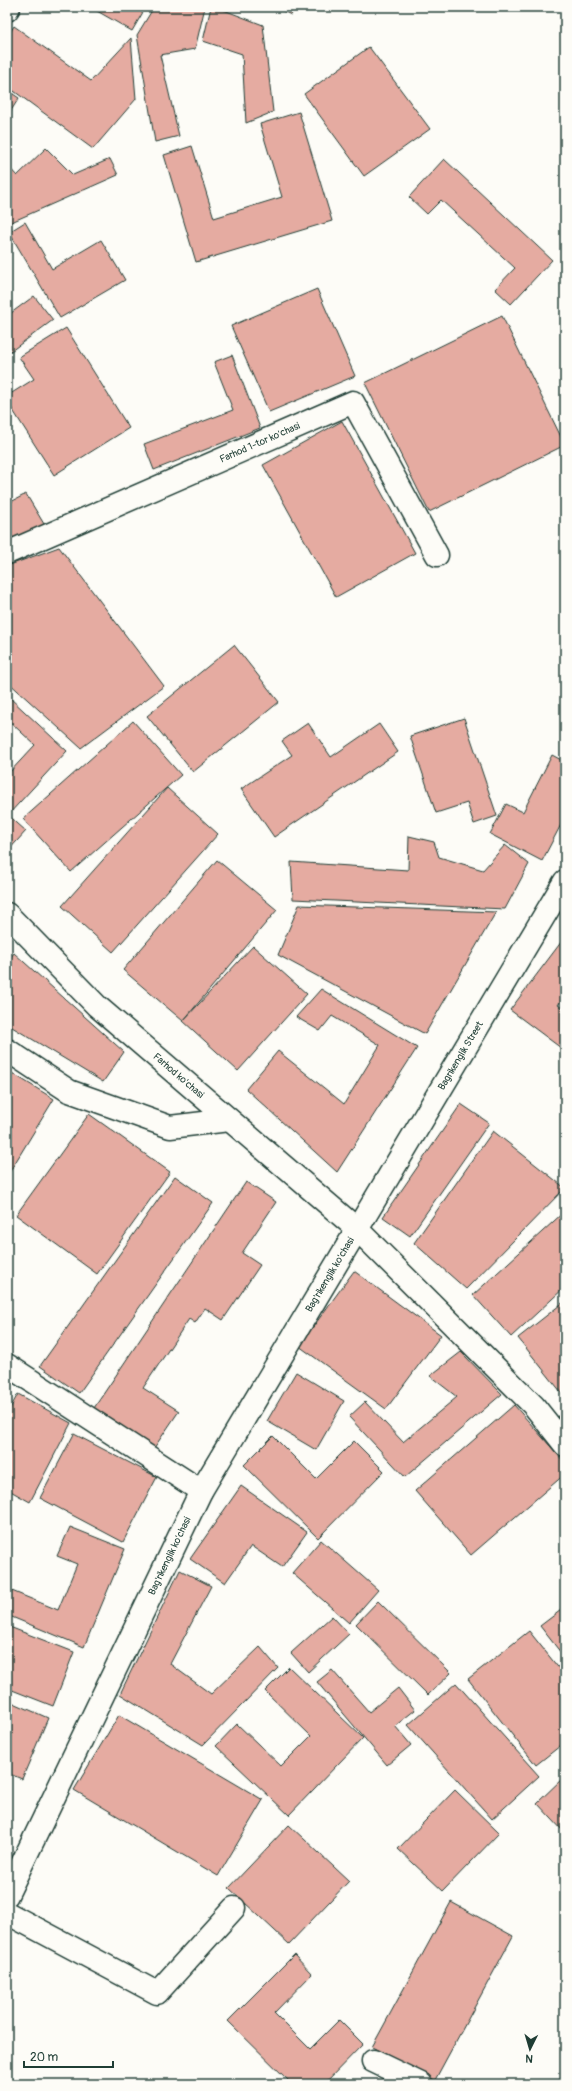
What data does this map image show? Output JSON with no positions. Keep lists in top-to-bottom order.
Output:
{
  "streets": {
    "street": [
      "Farhod 1-tor ko'chasi",
      "Bagrikenglik Street",
      "Farhod ko'chasi",
      "Bag'rikenglik ko'chasi"
    ]
  },
  "crossings": [
    ["Bagrikenglik Street", "Farhod ko'chasi"],
    ["Bagrikenglik Street", "Bag'rikenglik ko'chasi"],
    ["Farhod ko'chasi", "Bag'rikenglik ko'chasi"]
  ],
  "scale_bar": "20 m",
  "north": "bottom"
}
